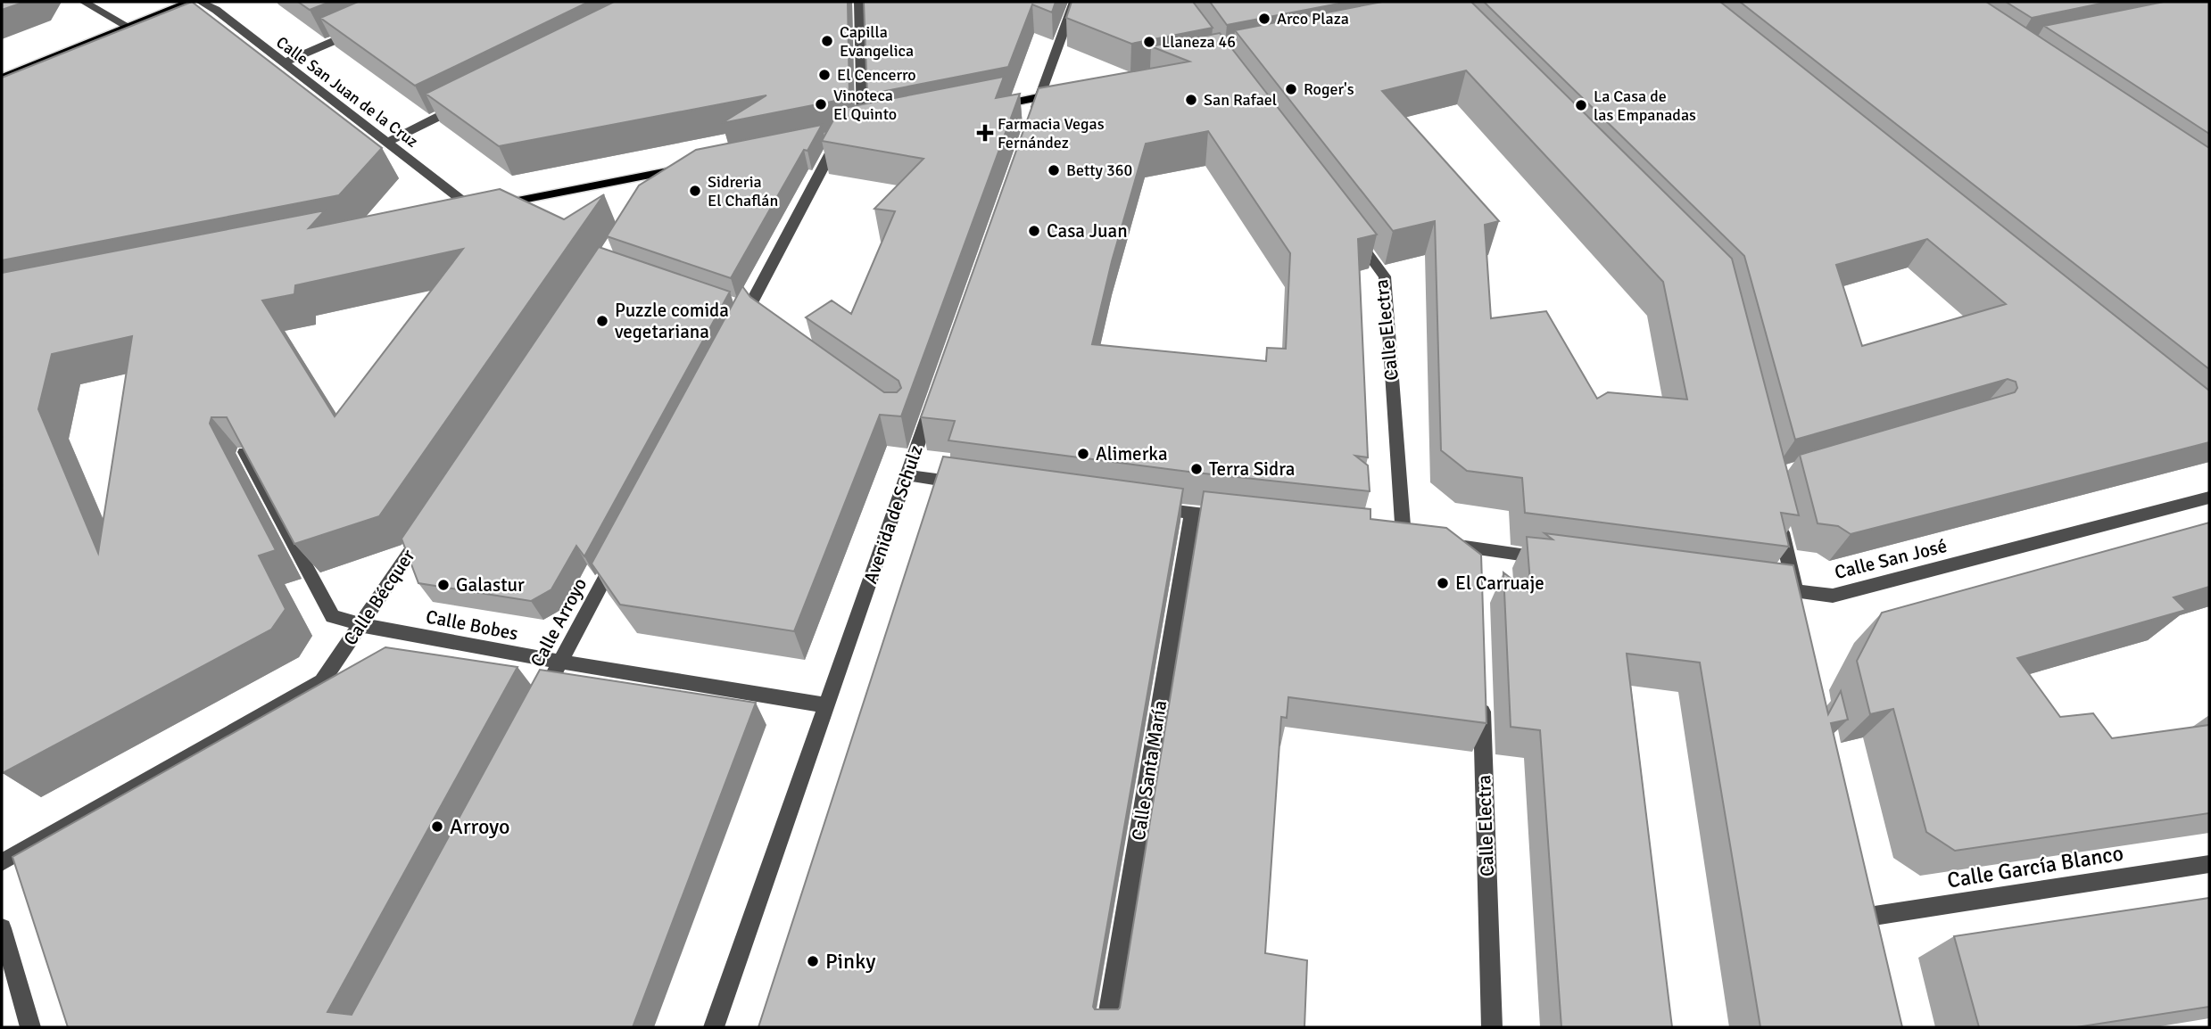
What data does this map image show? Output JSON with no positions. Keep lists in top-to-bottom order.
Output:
{
  "streets": {
    "street": [
      "Calle San Juan de la Cruz",
      "Calle Electra",
      "Avenida de Schulz",
      "Calle San José",
      "Calle Bécquer",
      "Calle Arroyo",
      "Calle Bobes",
      "Calle Santa María",
      "Calle García Blanco"
    ]
  },
  "crossings": [
    ["Avenida de Schulz", "Calle Bobes"],
    ["Calle Bécquer", "Calle Bobes"],
    ["Calle Arroyo", "Calle Bobes"]
  ],
  "places": {
    "other": [
      "Arco Plaza",
      "Capilla Evangelica",
      "Llaneza 46",
      "El Cencerro",
      "Roger's",
      "San Rafael",
      "Vinoteca El Quinto",
      "La Casa de las Empanadas",
      "Betty 360",
      "Sidreria El Chaflán",
      "Casa Juan",
      "Puzzle comida vegetariana",
      "Alimerka",
      "Terra Sidra",
      "El Carruaje",
      "Galastur",
      "Arroyo",
      "Pinky"
    ],
    "health": ["Farmacia Vegas Fernández"]
  }
}
